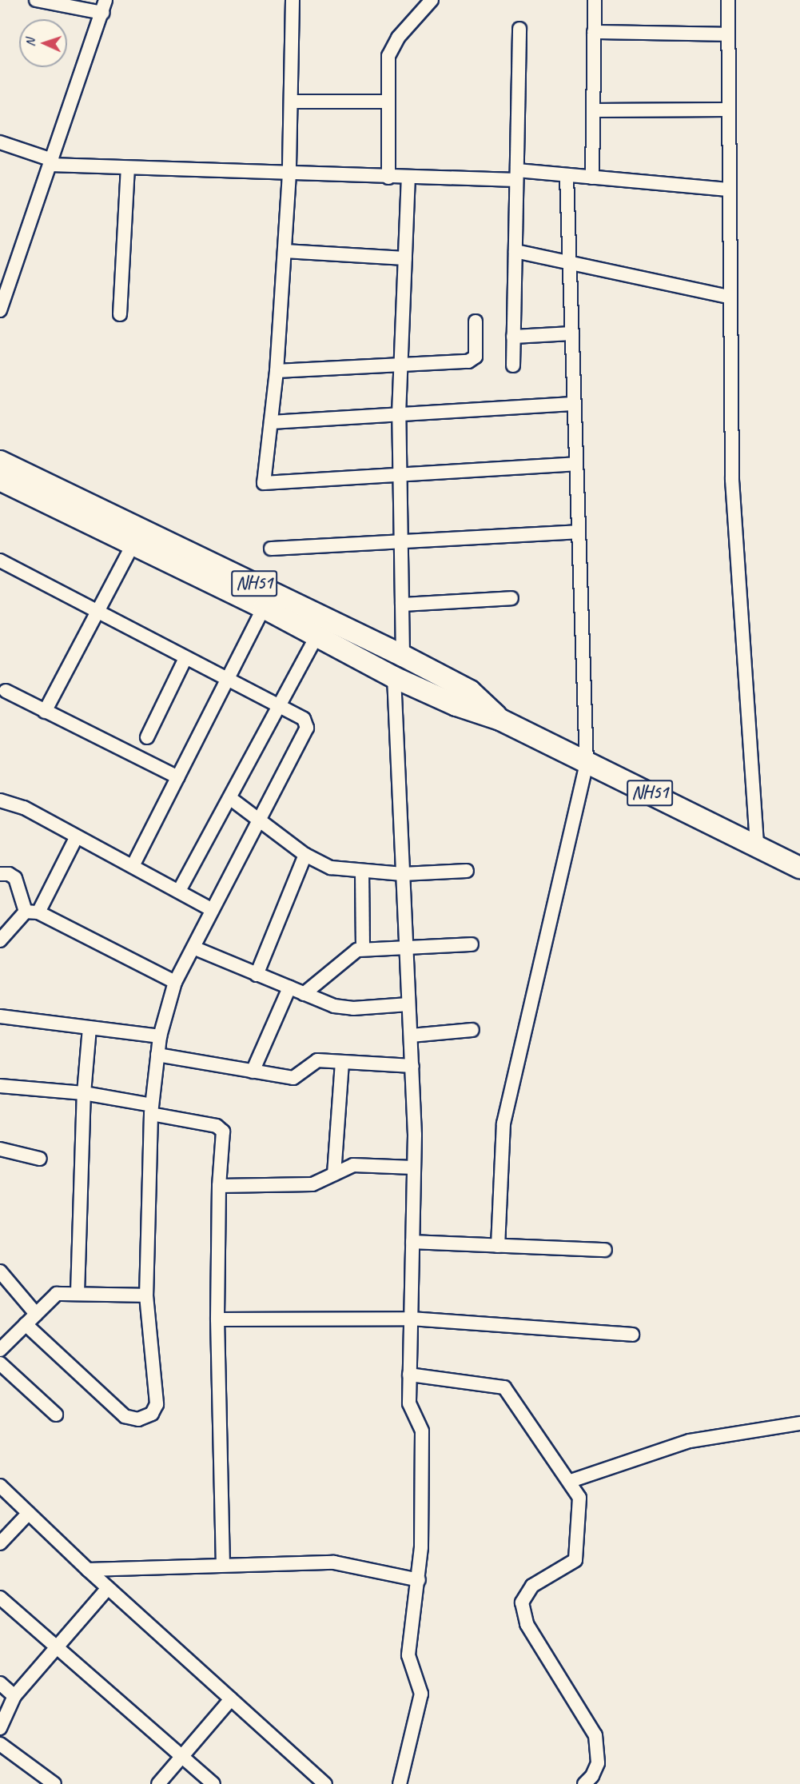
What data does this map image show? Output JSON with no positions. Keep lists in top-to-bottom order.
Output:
{
  "streets": {
    "highway": ["NH51"]
  },
  "north": "left"
}
